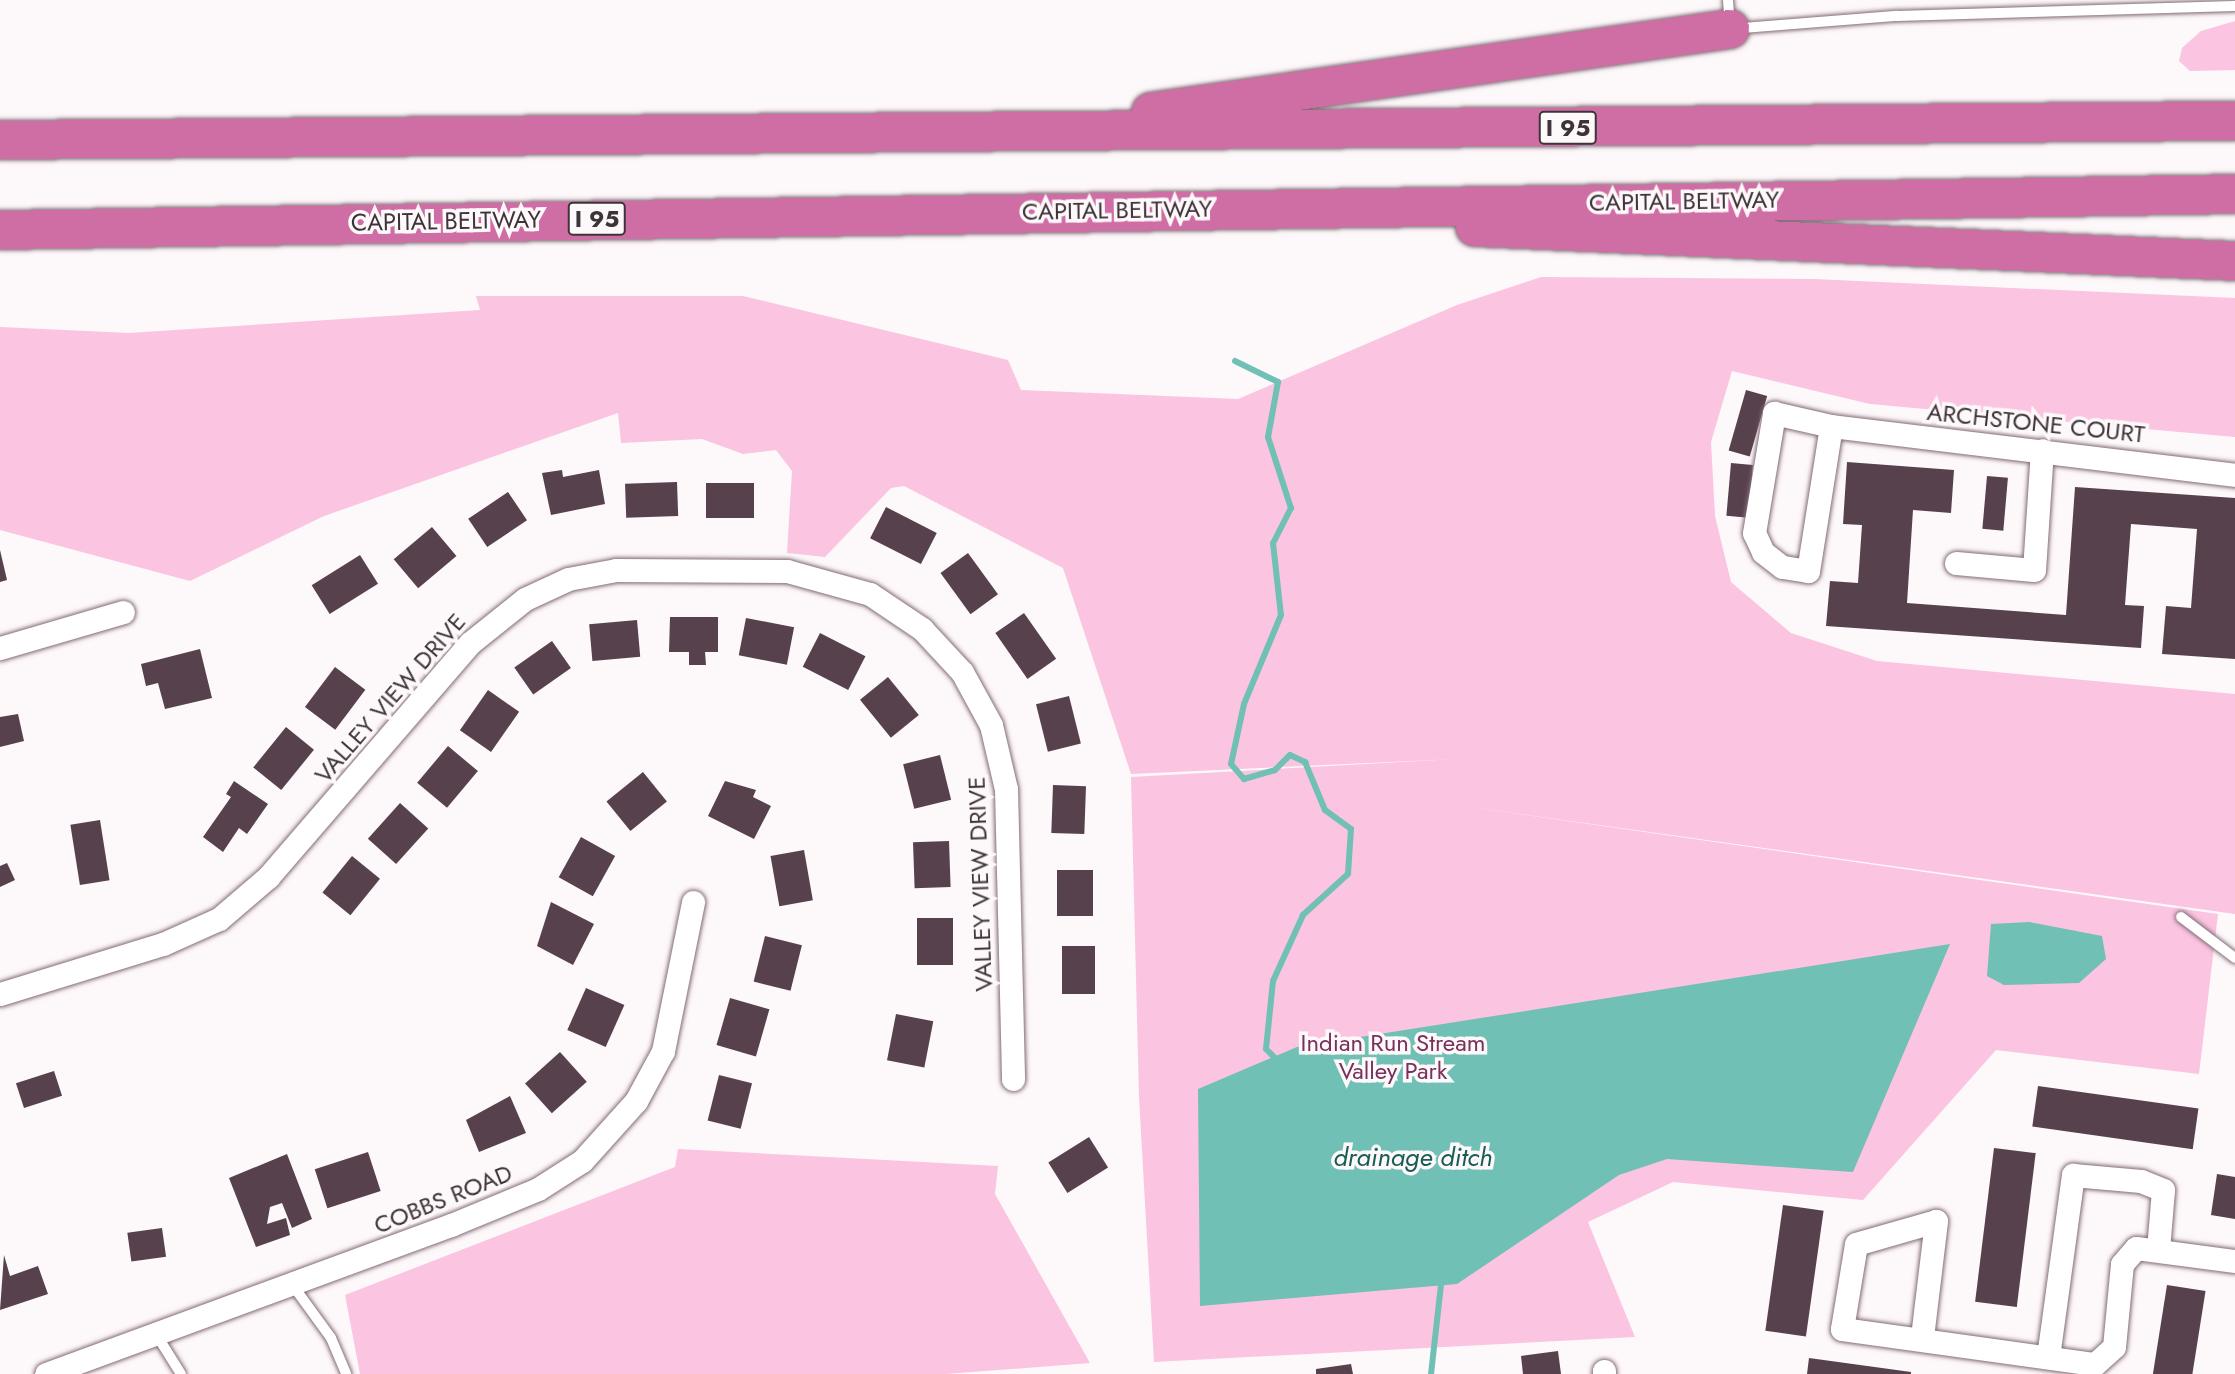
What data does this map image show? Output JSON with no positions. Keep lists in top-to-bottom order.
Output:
{
  "streets": {
    "highway": ["I 95", "CAPITAL BELTWAY"],
    "street": ["ARCHSTONE COURT", "VALLEY VIEW DRIVE", "COBBS ROAD"]
  },
  "water": ["drainage ditch"],
  "parks": ["Indian Run Stream Valley Park"]
}
